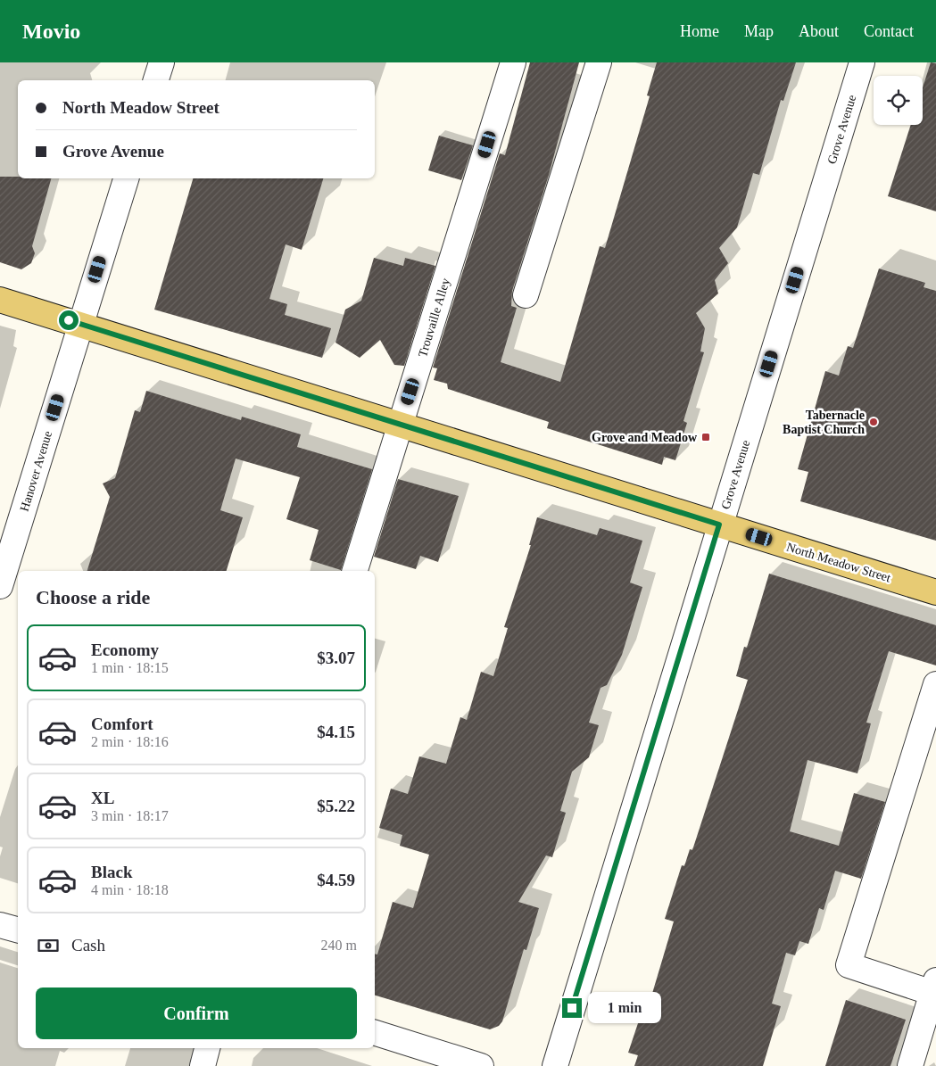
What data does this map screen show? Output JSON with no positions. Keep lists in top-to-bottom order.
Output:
{
  "streets": {
    "main road": ["North Meadow Street"],
    "street": ["Grove Avenue", "Trouvaille Alley", "Hanover Avenue"]
  },
  "crossings": [
    ["Grove Avenue", "North Meadow Street"],
    ["Trouvaille Alley", "North Meadow Street"],
    ["Hanover Avenue", "North Meadow Street"]
  ],
  "places": {
    "other": ["Tabernacle Baptist Church"],
    "transit": ["Grove and Meadow"]
  },
  "page": {
    "header": "Movio",
    "nav": [
      "Home",
      "Map",
      "About",
      "Contact"
    ],
    "banner": ["North Meadow Street", "Grove Avenue"],
    "heading": "Choose a ride",
    "list": [
      {
        "name": "Economy",
        "note": "1 min · 18:15",
        "value": "$3.07"
      },
      {
        "name": "Comfort",
        "note": "2 min · 18:16",
        "value": "$4.15"
      },
      {
        "name": "XL",
        "note": "3 min · 18:17",
        "value": "$5.22"
      },
      {
        "name": "Black",
        "note": "4 min · 18:18",
        "value": "$4.59"
      }
    ],
    "pay": ["Cash", "240 m"],
    "buttons": "Confirm",
    "bubble": "1 min"
  }
}
